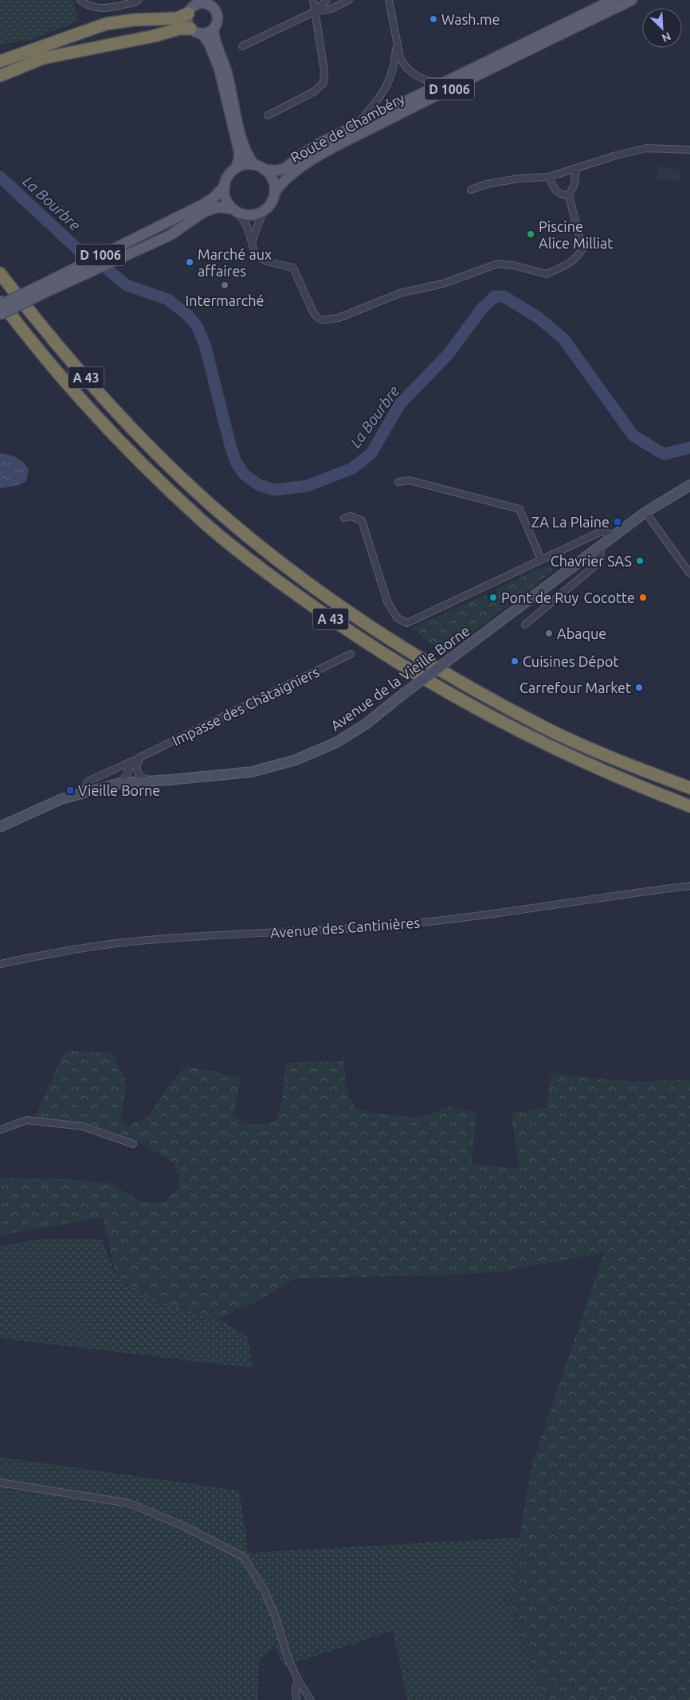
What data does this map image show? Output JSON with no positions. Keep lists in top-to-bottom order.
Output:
{
  "streets": {
    "highway": ["A 43"],
    "main road": ["D 1006", "Route de Chambéry", "Avenue de la Vieille Borne"],
    "street": ["Impasse des Châtaigniers", "Avenue des Cantinières"]
  },
  "crossings": [
    ["D 1006", "Route de Chambéry"],
    ["Avenue de la Vieille Borne", "Impasse des Châtaigniers"]
  ],
  "water": ["La Bourbre"],
  "places": {
    "other": [
      "Wash.me",
      "Piscine Alice Milliat",
      "Marché aux affaires",
      "Intermarché",
      "Chavrier SAS",
      "Pont de Ruy",
      "Cocotte",
      "Abaque",
      "Cuisines Dépot",
      "Carrefour Market"
    ],
    "transit": ["ZA La Plaine", "Vieille Borne"]
  },
  "north": "bottom right"
}
